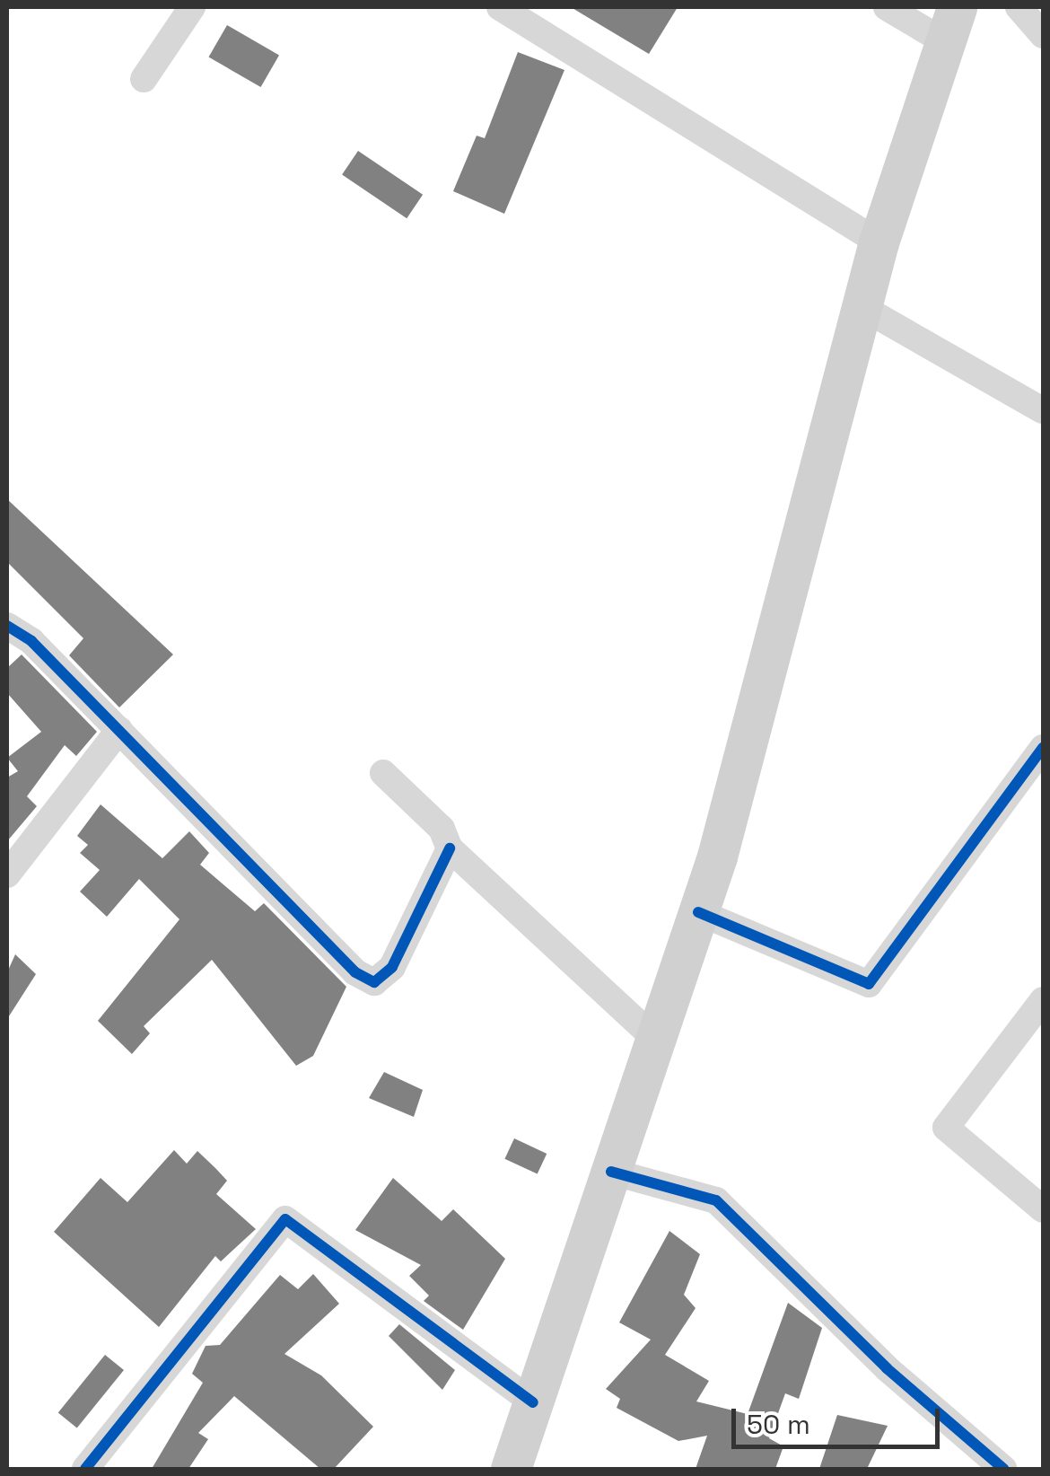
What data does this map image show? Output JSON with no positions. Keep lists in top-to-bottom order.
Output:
{
  "scale_bar": "50 m"
}
